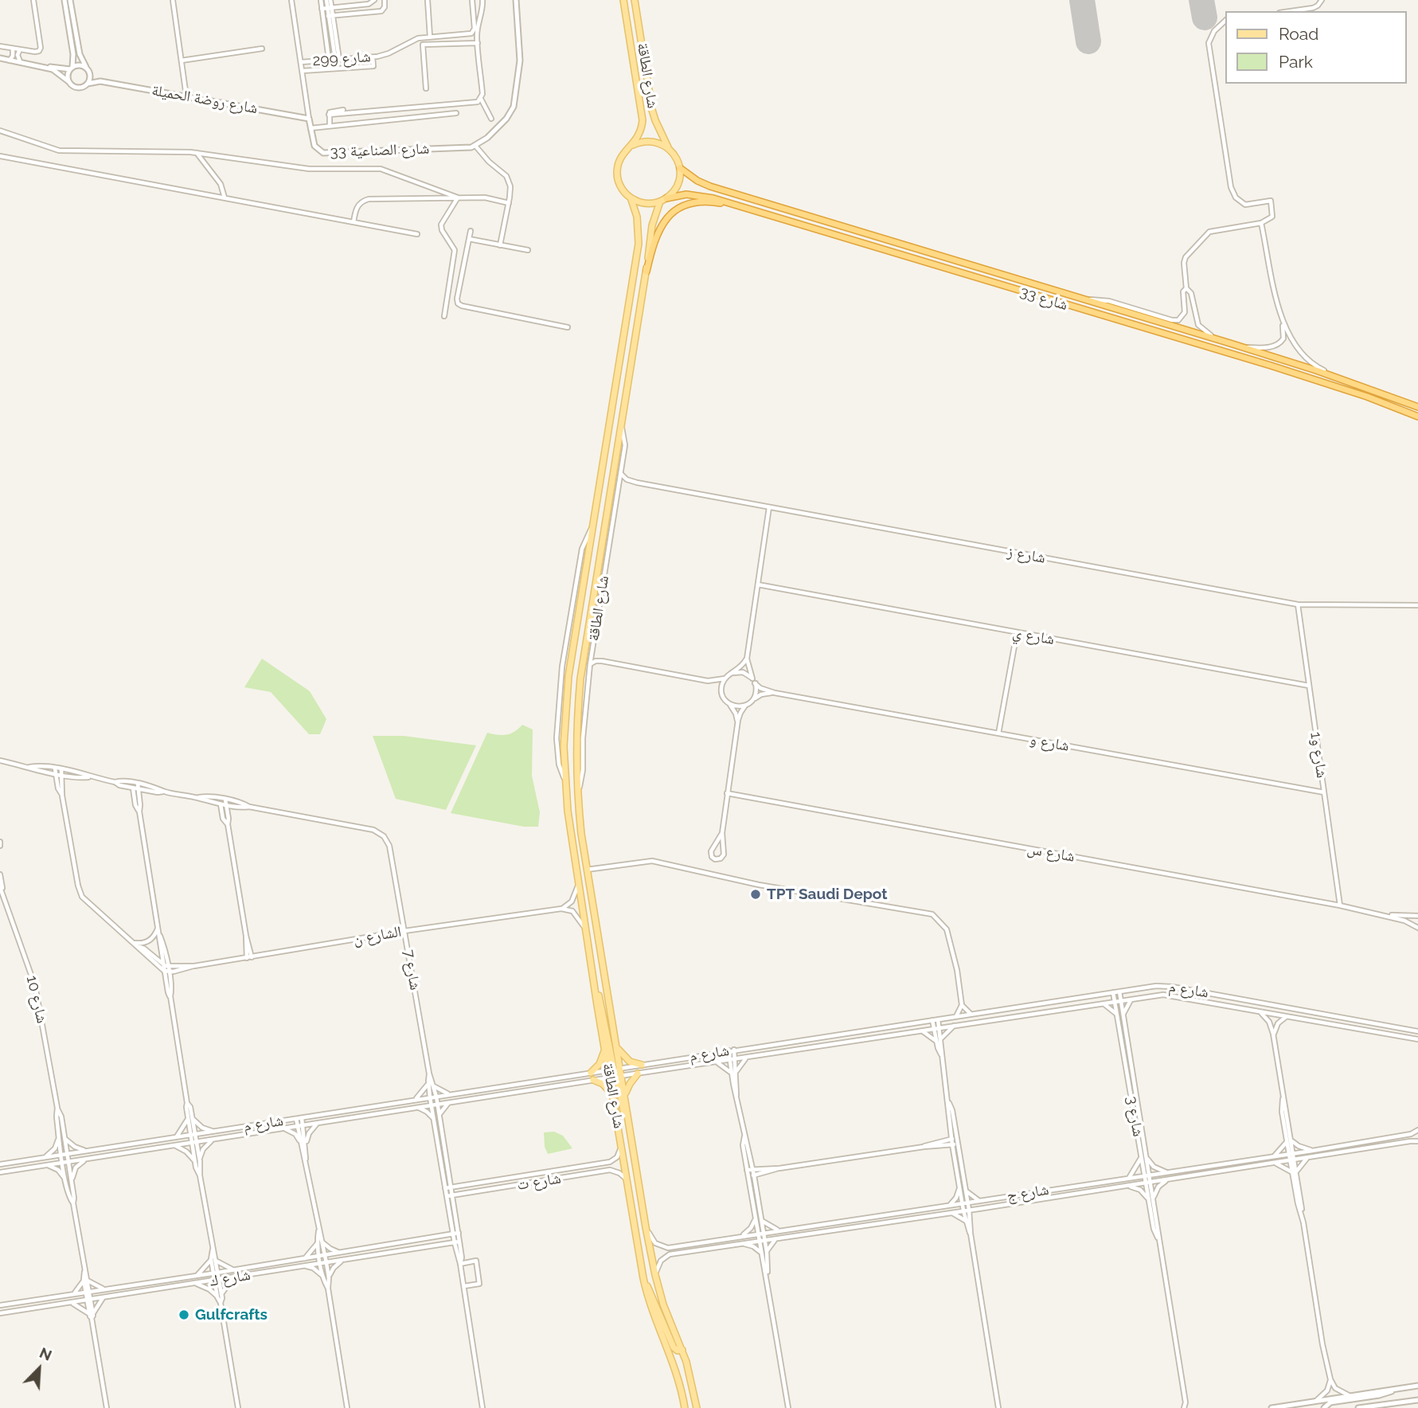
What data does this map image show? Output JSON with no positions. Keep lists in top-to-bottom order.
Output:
{
  "streets": {
    "highway": ["شارع 33"],
    "main road": ["شارع الطاقة"],
    "street": [
      "شارع 299",
      "شارع روضة الحميلة",
      "شارع الصناعية 33",
      "شارع ز",
      "شارع ي",
      "شارع و",
      "شارع و1",
      "شارع س",
      "الشارع ن",
      "شارع 7",
      "شارع م",
      "شارع 10",
      "شارع 3",
      "شارع ت",
      "شارع ج",
      "شارع ك"
    ]
  },
  "crossings": [
    ["شارع الطاقة", "شارع 33"],
    ["شارع الطاقة", "شارع ز"],
    ["شارع الطاقة", "شارع م"],
    ["شارع الطاقة", "شارع ت"],
    ["شارع الطاقة", "شارع ج"],
    ["شارع روضة الحميلة", "شارع الصناعية 33"],
    ["شارع ز", "شارع و1"],
    ["شارع ي", "شارع و1"],
    ["شارع و", "شارع و1"],
    ["شارع و1", "شارع س"],
    ["الشارع ن", "شارع 7"],
    ["شارع 7", "شارع م"],
    ["شارع 7", "شارع ت"],
    ["شارع 7", "شارع ك"],
    ["شارع م", "شارع 10"],
    ["شارع م", "شارع 3"],
    ["شارع م", "شارع ت"],
    ["شارع م", "شارع ك"],
    ["شارع 10", "شارع ك"],
    ["شارع 3", "شارع ج"],
    ["شارع ت", "شارع ك"]
  ],
  "places": ["TPT Saudi Depot", "Gulfcrafts"],
  "legend": ["Road", "Park"],
  "north": "top right"
}
